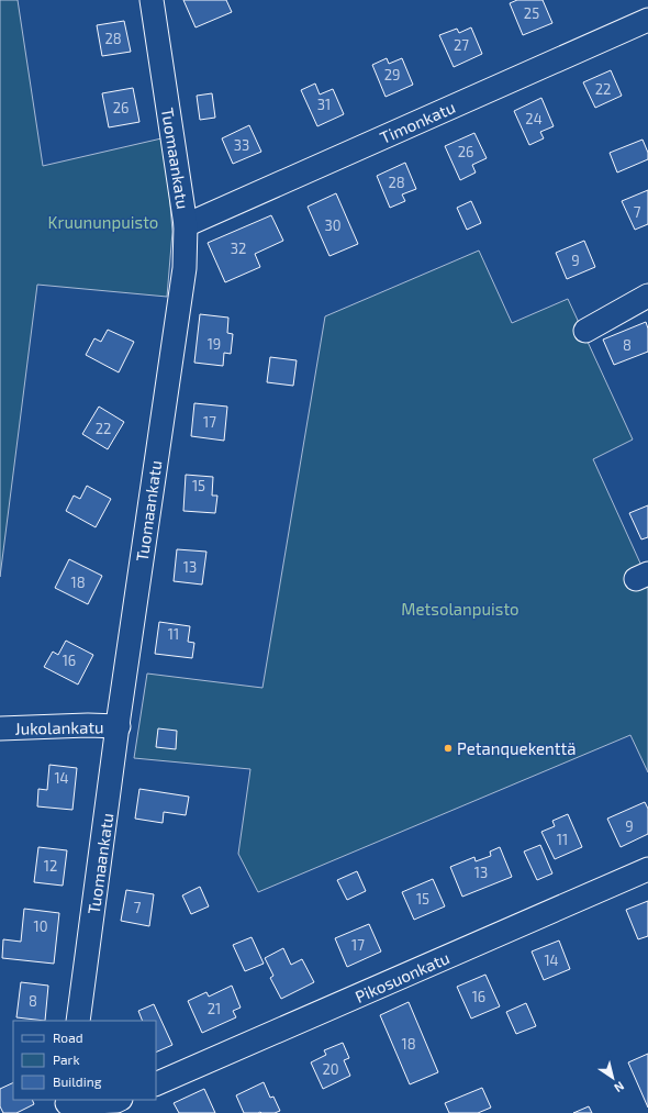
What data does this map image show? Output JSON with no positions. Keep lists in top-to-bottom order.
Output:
{
  "streets": {
    "street": [
      "Timonkatu",
      "Tuomaankatu",
      "Jukolankatu",
      "Pikosuonkatu"
    ]
  },
  "crossings": [
    ["Timonkatu", "Tuomaankatu"],
    ["Tuomaankatu", "Jukolankatu"]
  ],
  "parks": ["Kruununpuisto", "Metsolanpuisto"],
  "places": ["Petanquekenttä"],
  "house_numbers": [
    "25",
    "28",
    "27",
    "29",
    "22",
    "31",
    "26",
    "24",
    "33",
    "26",
    "28",
    "7",
    "30",
    "32",
    "9",
    "19",
    "8",
    "17",
    "22",
    "15",
    "13",
    "18",
    "11",
    "16",
    "14",
    "9",
    "11",
    "12",
    "13",
    "15",
    "7",
    "10",
    "17",
    "14",
    "16",
    "8",
    "21",
    "18",
    "20"
  ],
  "legend": ["Road", "Park", "Building"],
  "north": "bottom right"
}
